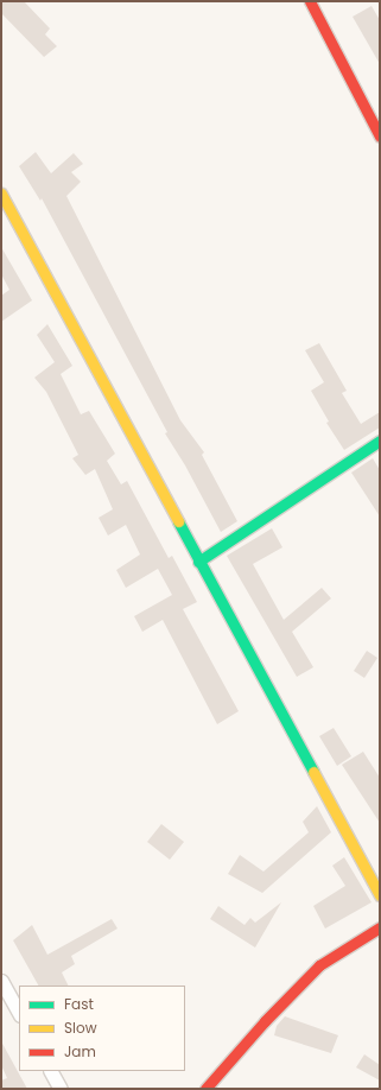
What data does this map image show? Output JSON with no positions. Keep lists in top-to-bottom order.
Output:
{
  "legend": ["Fast", "Slow", "Jam"]
}
